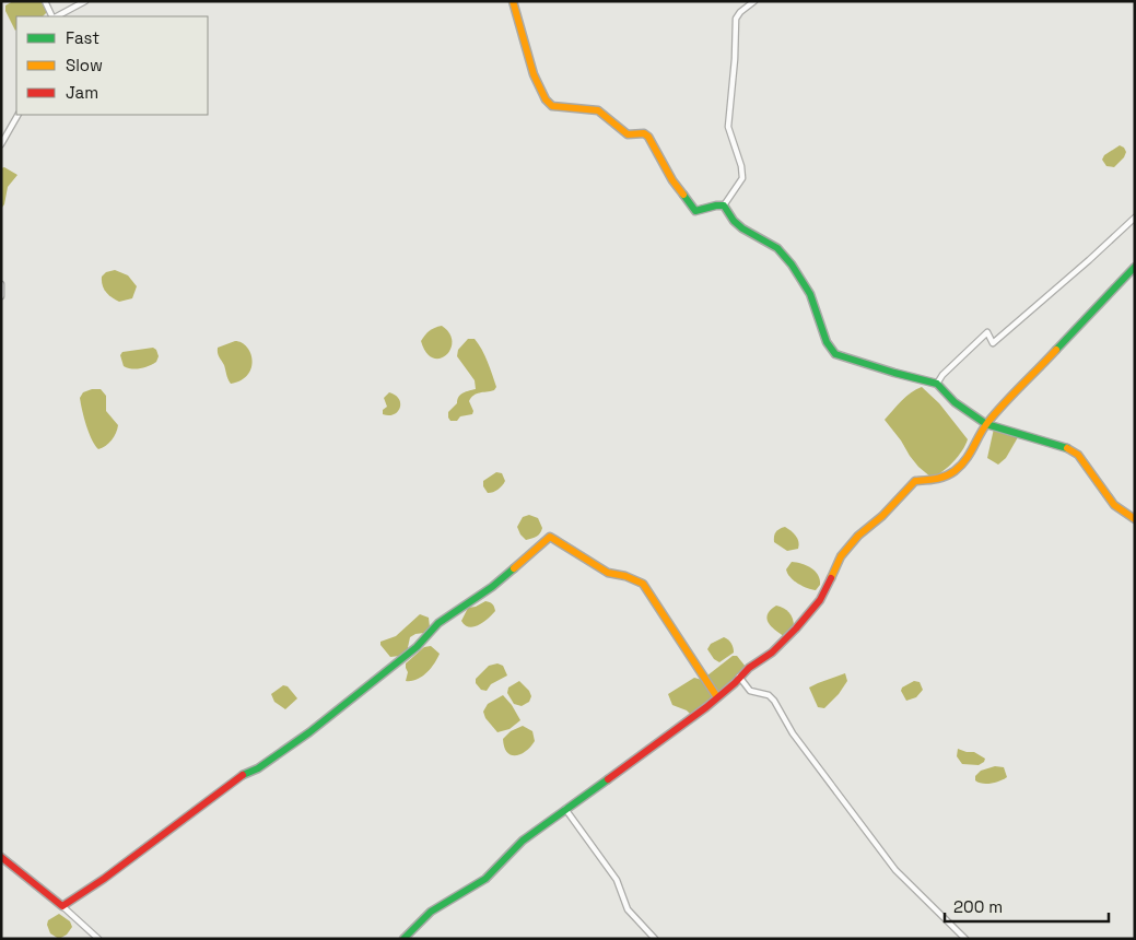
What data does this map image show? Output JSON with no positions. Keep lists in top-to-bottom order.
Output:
{
  "legend": ["Fast", "Slow", "Jam"],
  "scale_bar": "200 m"
}
